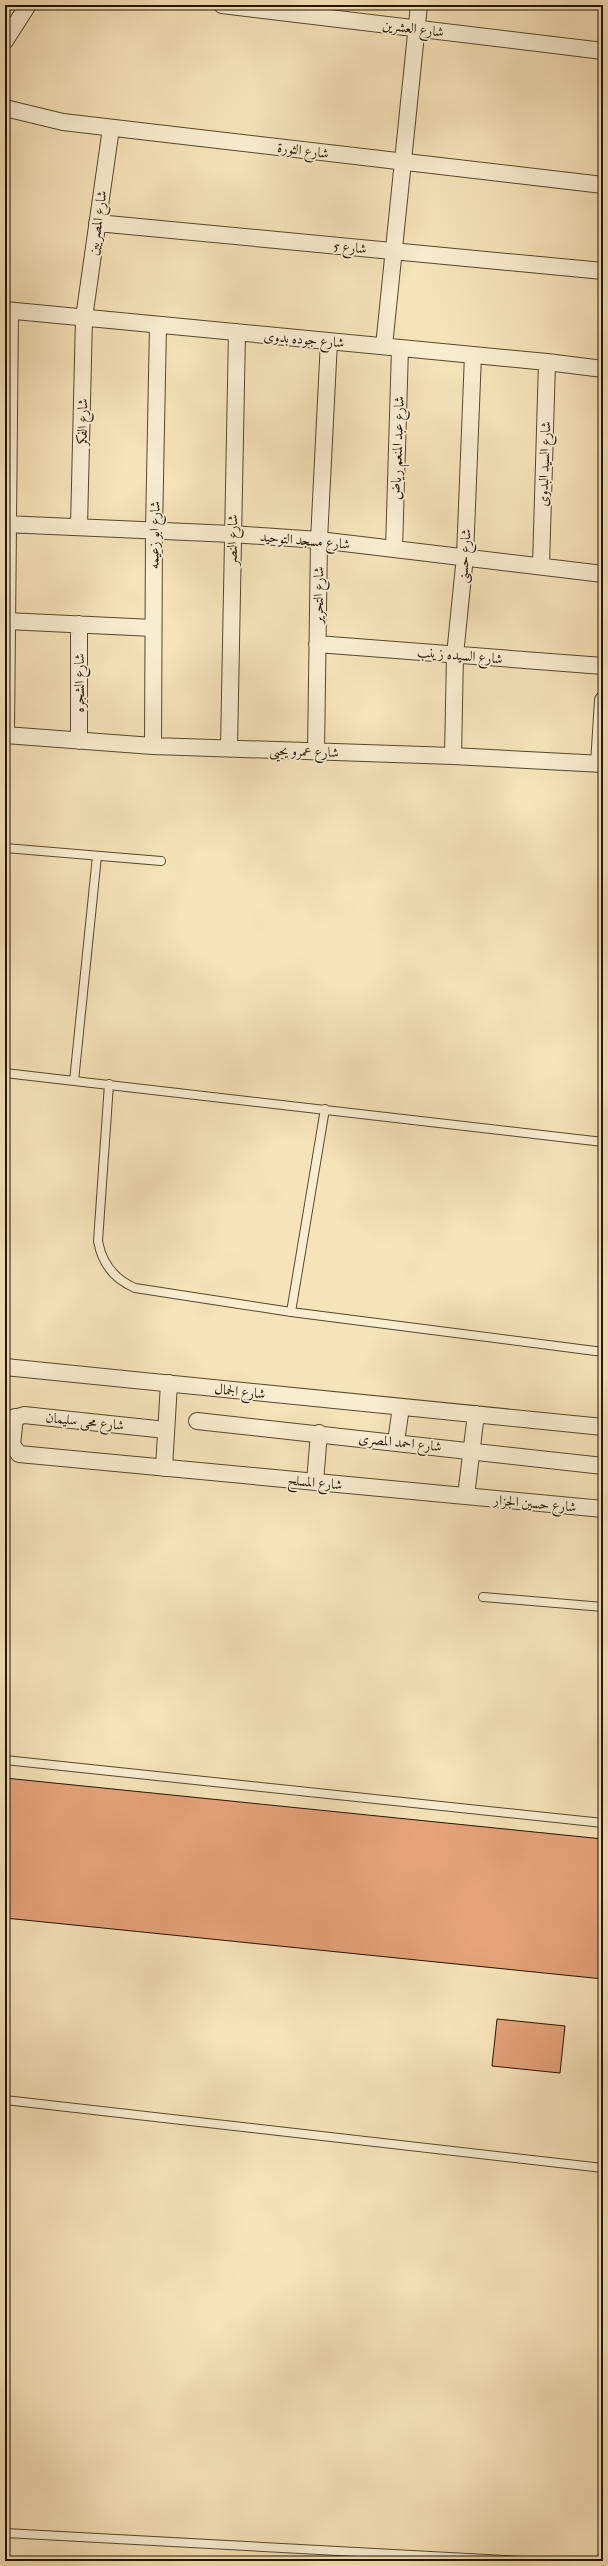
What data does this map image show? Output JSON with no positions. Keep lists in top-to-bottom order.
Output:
{
  "streets": {
    "street": [
      "شارع العشرين",
      "شارع الثورة",
      "شارع المصريين",
      "شارع 5",
      "شارع جوده بدوى",
      "شارع الفكر",
      "شارع عبد المنعم رياض",
      "شارع السيد البدوى",
      "شارع ابو زعيمه",
      "شارع النصر",
      "شارع مسجد التوحيد",
      "شارع حسنى",
      "شارع التحرير",
      "شارع السيده زينب",
      "شارع الشجره",
      "شارع عمرو يحيى",
      "شارع الجمال",
      "شارع محى سليمان",
      "شارع احمد المصرى",
      "شارع المسلح",
      "شارع حسين الجزار"
    ]
  },
  "crossings": [
    ["شارع العشرين", "شارع عبد المنعم رياض"],
    ["شارع الثورة", "شارع المصريين"],
    ["شارع الثورة", "شارع عبد المنعم رياض"],
    ["شارع المصريين", "شارع 5"],
    ["شارع المصريين", "شارع جوده بدوى"],
    ["شارع المصريين", "شارع الفكر"],
    ["شارع 5", "شارع عبد المنعم رياض"],
    ["شارع جوده بدوى", "شارع الفكر"],
    ["شارع جوده بدوى", "شارع عبد المنعم رياض"],
    ["شارع جوده بدوى", "شارع السيد البدوى"],
    ["شارع جوده بدوى", "شارع ابو زعيمه"],
    ["شارع جوده بدوى", "شارع النصر"],
    ["شارع جوده بدوى", "شارع حسنى"],
    ["شارع جوده بدوى", "شارع التحرير"],
    ["شارع الفكر", "شارع مسجد التوحيد"],
    ["شارع عبد المنعم رياض", "شارع مسجد التوحيد"],
    ["شارع السيد البدوى", "شارع مسجد التوحيد"],
    ["شارع ابو زعيمه", "شارع مسجد التوحيد"],
    ["شارع ابو زعيمه", "شارع عمرو يحيى"],
    ["شارع النصر", "شارع مسجد التوحيد"],
    ["شارع النصر", "شارع عمرو يحيى"],
    ["شارع مسجد التوحيد", "شارع حسنى"],
    ["شارع مسجد التوحيد", "شارع التحرير"],
    ["شارع حسنى", "شارع السيده زينب"],
    ["شارع حسنى", "شارع عمرو يحيى"],
    ["شارع التحرير", "شارع السيده زينب"],
    ["شارع التحرير", "شارع عمرو يحيى"],
    ["شارع الشجره", "شارع عمرو يحيى"],
    ["شارع محى سليمان", "شارع المسلح"],
    ["شارع المسلح", "شارع حسين الجزار"]
  ]
}
